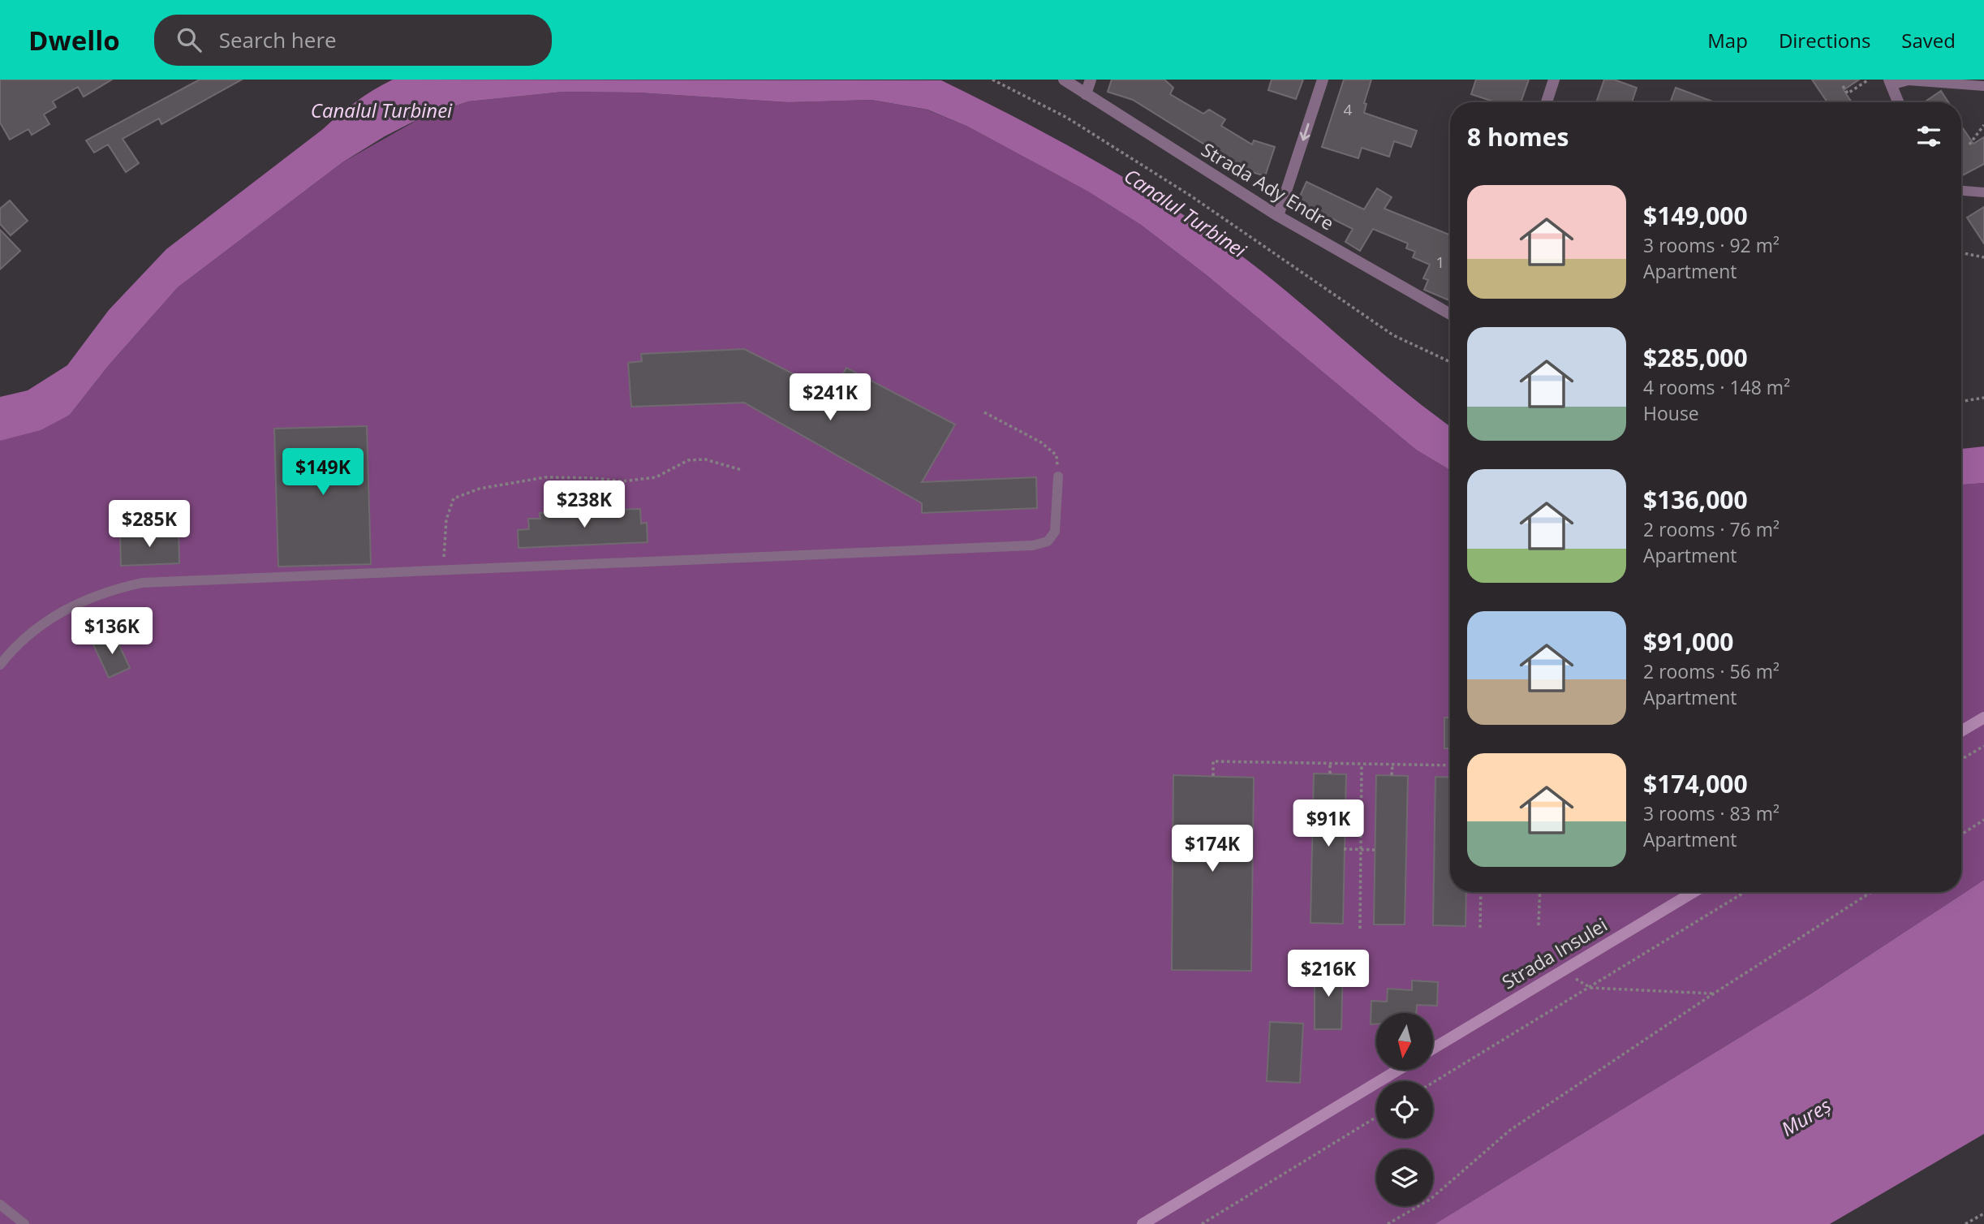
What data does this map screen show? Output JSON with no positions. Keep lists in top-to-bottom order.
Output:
{
  "streets": {
    "street": ["Strada Ady Endre", "Strada Insulei"]
  },
  "water": ["Canalul Turbinei", "Mureș"],
  "house_numbers": ["4", "1"],
  "north": "bottom",
  "page": {
    "header": "Dwello",
    "search": "Search here",
    "nav": ["Map", "Directions", "Saved"],
    "heading": "8 homes",
    "list": [
      {
        "name": "$149,000",
        "note": "3 rooms · 92 m² · Apartment"
      },
      {
        "name": "$285,000",
        "note": "4 rooms · 148 m² · House"
      },
      {
        "name": "$136,000",
        "note": "2 rooms · 76 m² · Apartment"
      },
      {
        "name": "$91,000",
        "note": "2 rooms · 56 m² · Apartment"
      },
      {
        "name": "$174,000",
        "note": "3 rooms · 83 m² · Apartment"
      }
    ],
    "price": [
      "$241K",
      "$149K",
      "$238K",
      "$285K",
      "$136K",
      "$91K",
      "$174K",
      "$216K"
    ]
  }
}
